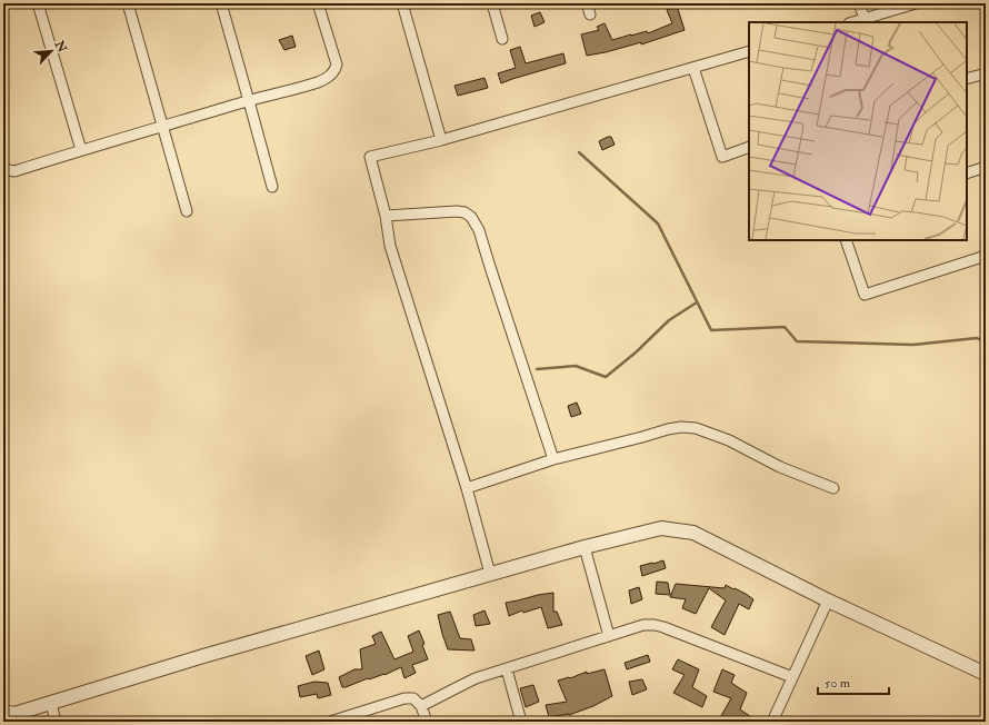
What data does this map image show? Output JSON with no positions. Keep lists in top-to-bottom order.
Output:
{
  "scale_bar": "50 m",
  "north": "top right"
}
